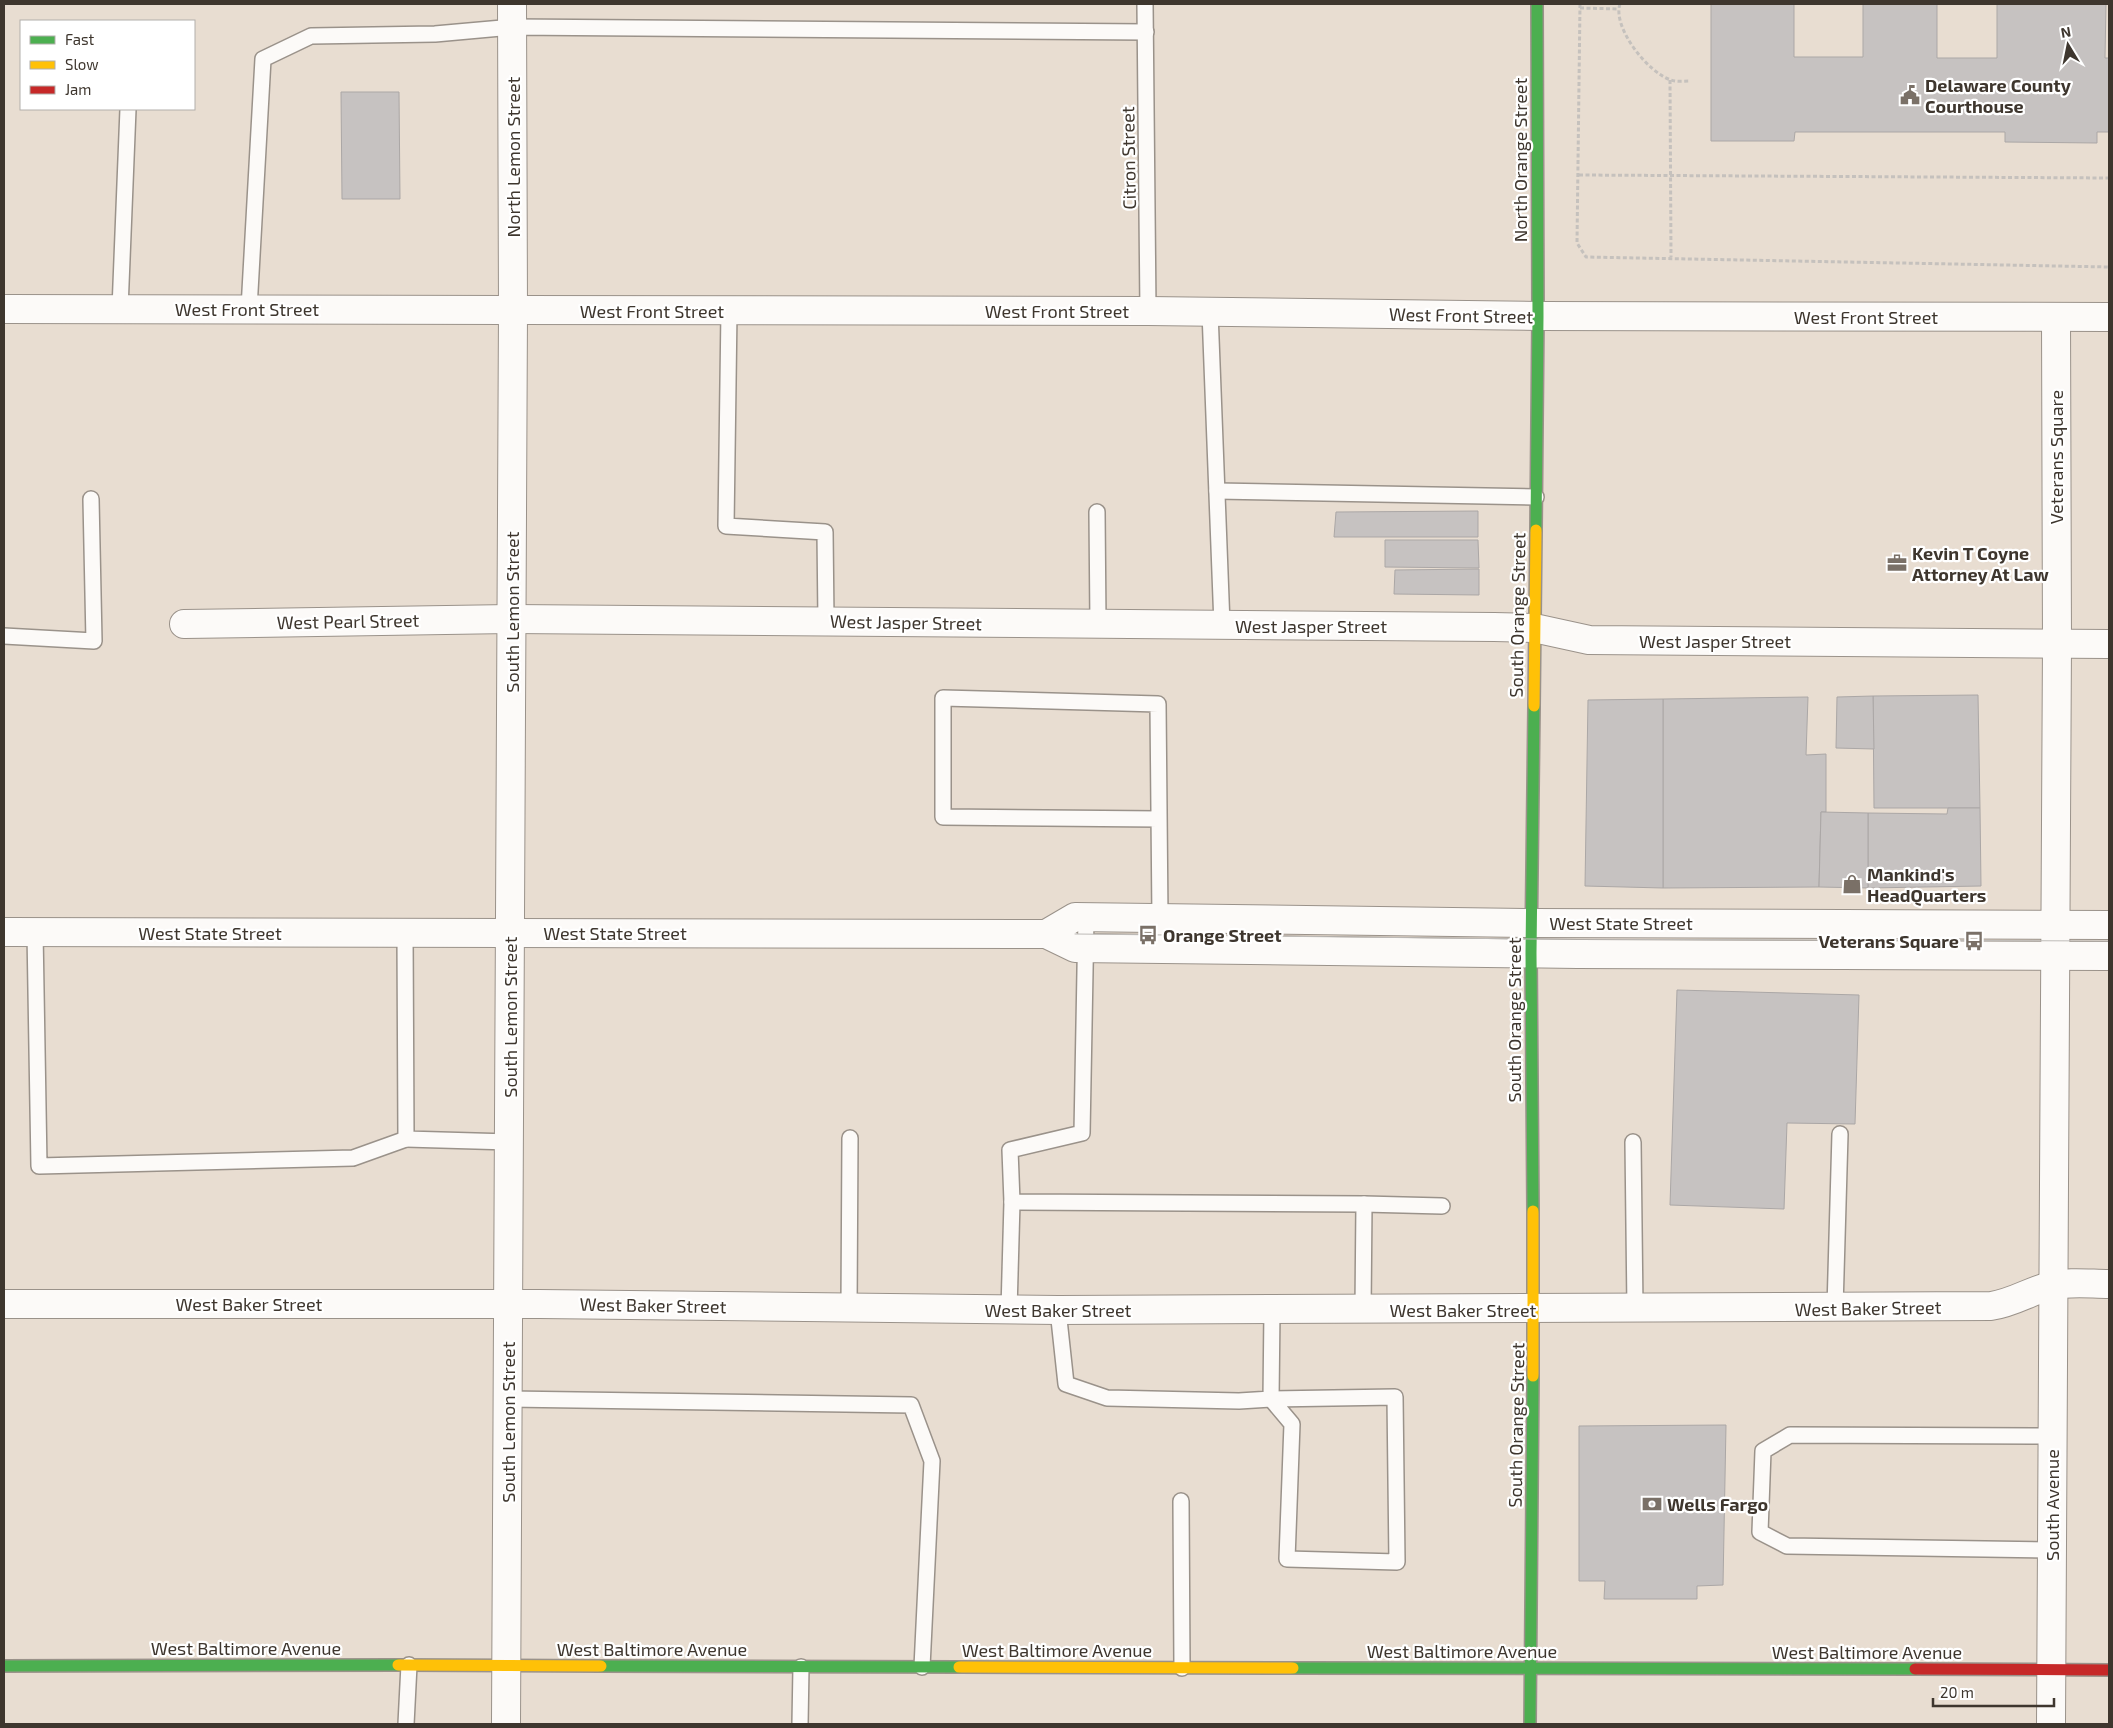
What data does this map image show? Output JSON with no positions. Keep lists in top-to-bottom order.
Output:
{
  "streets": {
    "main road": ["North Orange Street", "South Orange Street", "West Baltimore Avenue"],
    "street": [
      "North Lemon Street",
      "West Front Street",
      "Veterans Square",
      "South Lemon Street",
      "West Pearl Street",
      "West Jasper Street",
      "West State Street",
      "West Baker Street",
      "South Avenue"
    ],
    "lane": ["Citron Street"]
  },
  "crossings": [
    ["North Lemon Street", "West Front Street"],
    ["North Lemon Street", "South Lemon Street"],
    ["Citron Street", "West Front Street"],
    ["North Orange Street", "West Front Street"],
    ["North Orange Street", "South Orange Street"],
    ["West Front Street", "Veterans Square"],
    ["West Front Street", "South Lemon Street"],
    ["West Front Street", "South Orange Street"],
    ["Veterans Square", "West Jasper Street"],
    ["Veterans Square", "West State Street"],
    ["Veterans Square", "West Baker Street"],
    ["Veterans Square", "South Avenue"],
    ["South Lemon Street", "West Pearl Street"],
    ["South Lemon Street", "West Jasper Street"],
    ["South Lemon Street", "West State Street"],
    ["South Lemon Street", "West Baker Street"],
    ["South Lemon Street", "West Baltimore Avenue"],
    ["South Orange Street", "West Jasper Street"],
    ["South Orange Street", "West State Street"],
    ["South Orange Street", "West Baker Street"],
    ["South Orange Street", "West Baltimore Avenue"],
    ["West Pearl Street", "West Jasper Street"],
    ["West Baker Street", "South Avenue"],
    ["South Avenue", "West Baltimore Avenue"]
  ],
  "places": {
    "public building": ["Delaware County Courthouse"],
    "office": ["Kevin T Coyne Attorney At Law"],
    "shop": ["Mankind's HeadQuarters"],
    "bus stop": ["Orange Street", "Veterans Square"],
    "bank": ["Wells Fargo"]
  },
  "legend": ["Fast", "Slow", "Jam"],
  "scale_bar": "20 m",
  "north": "top"
}
